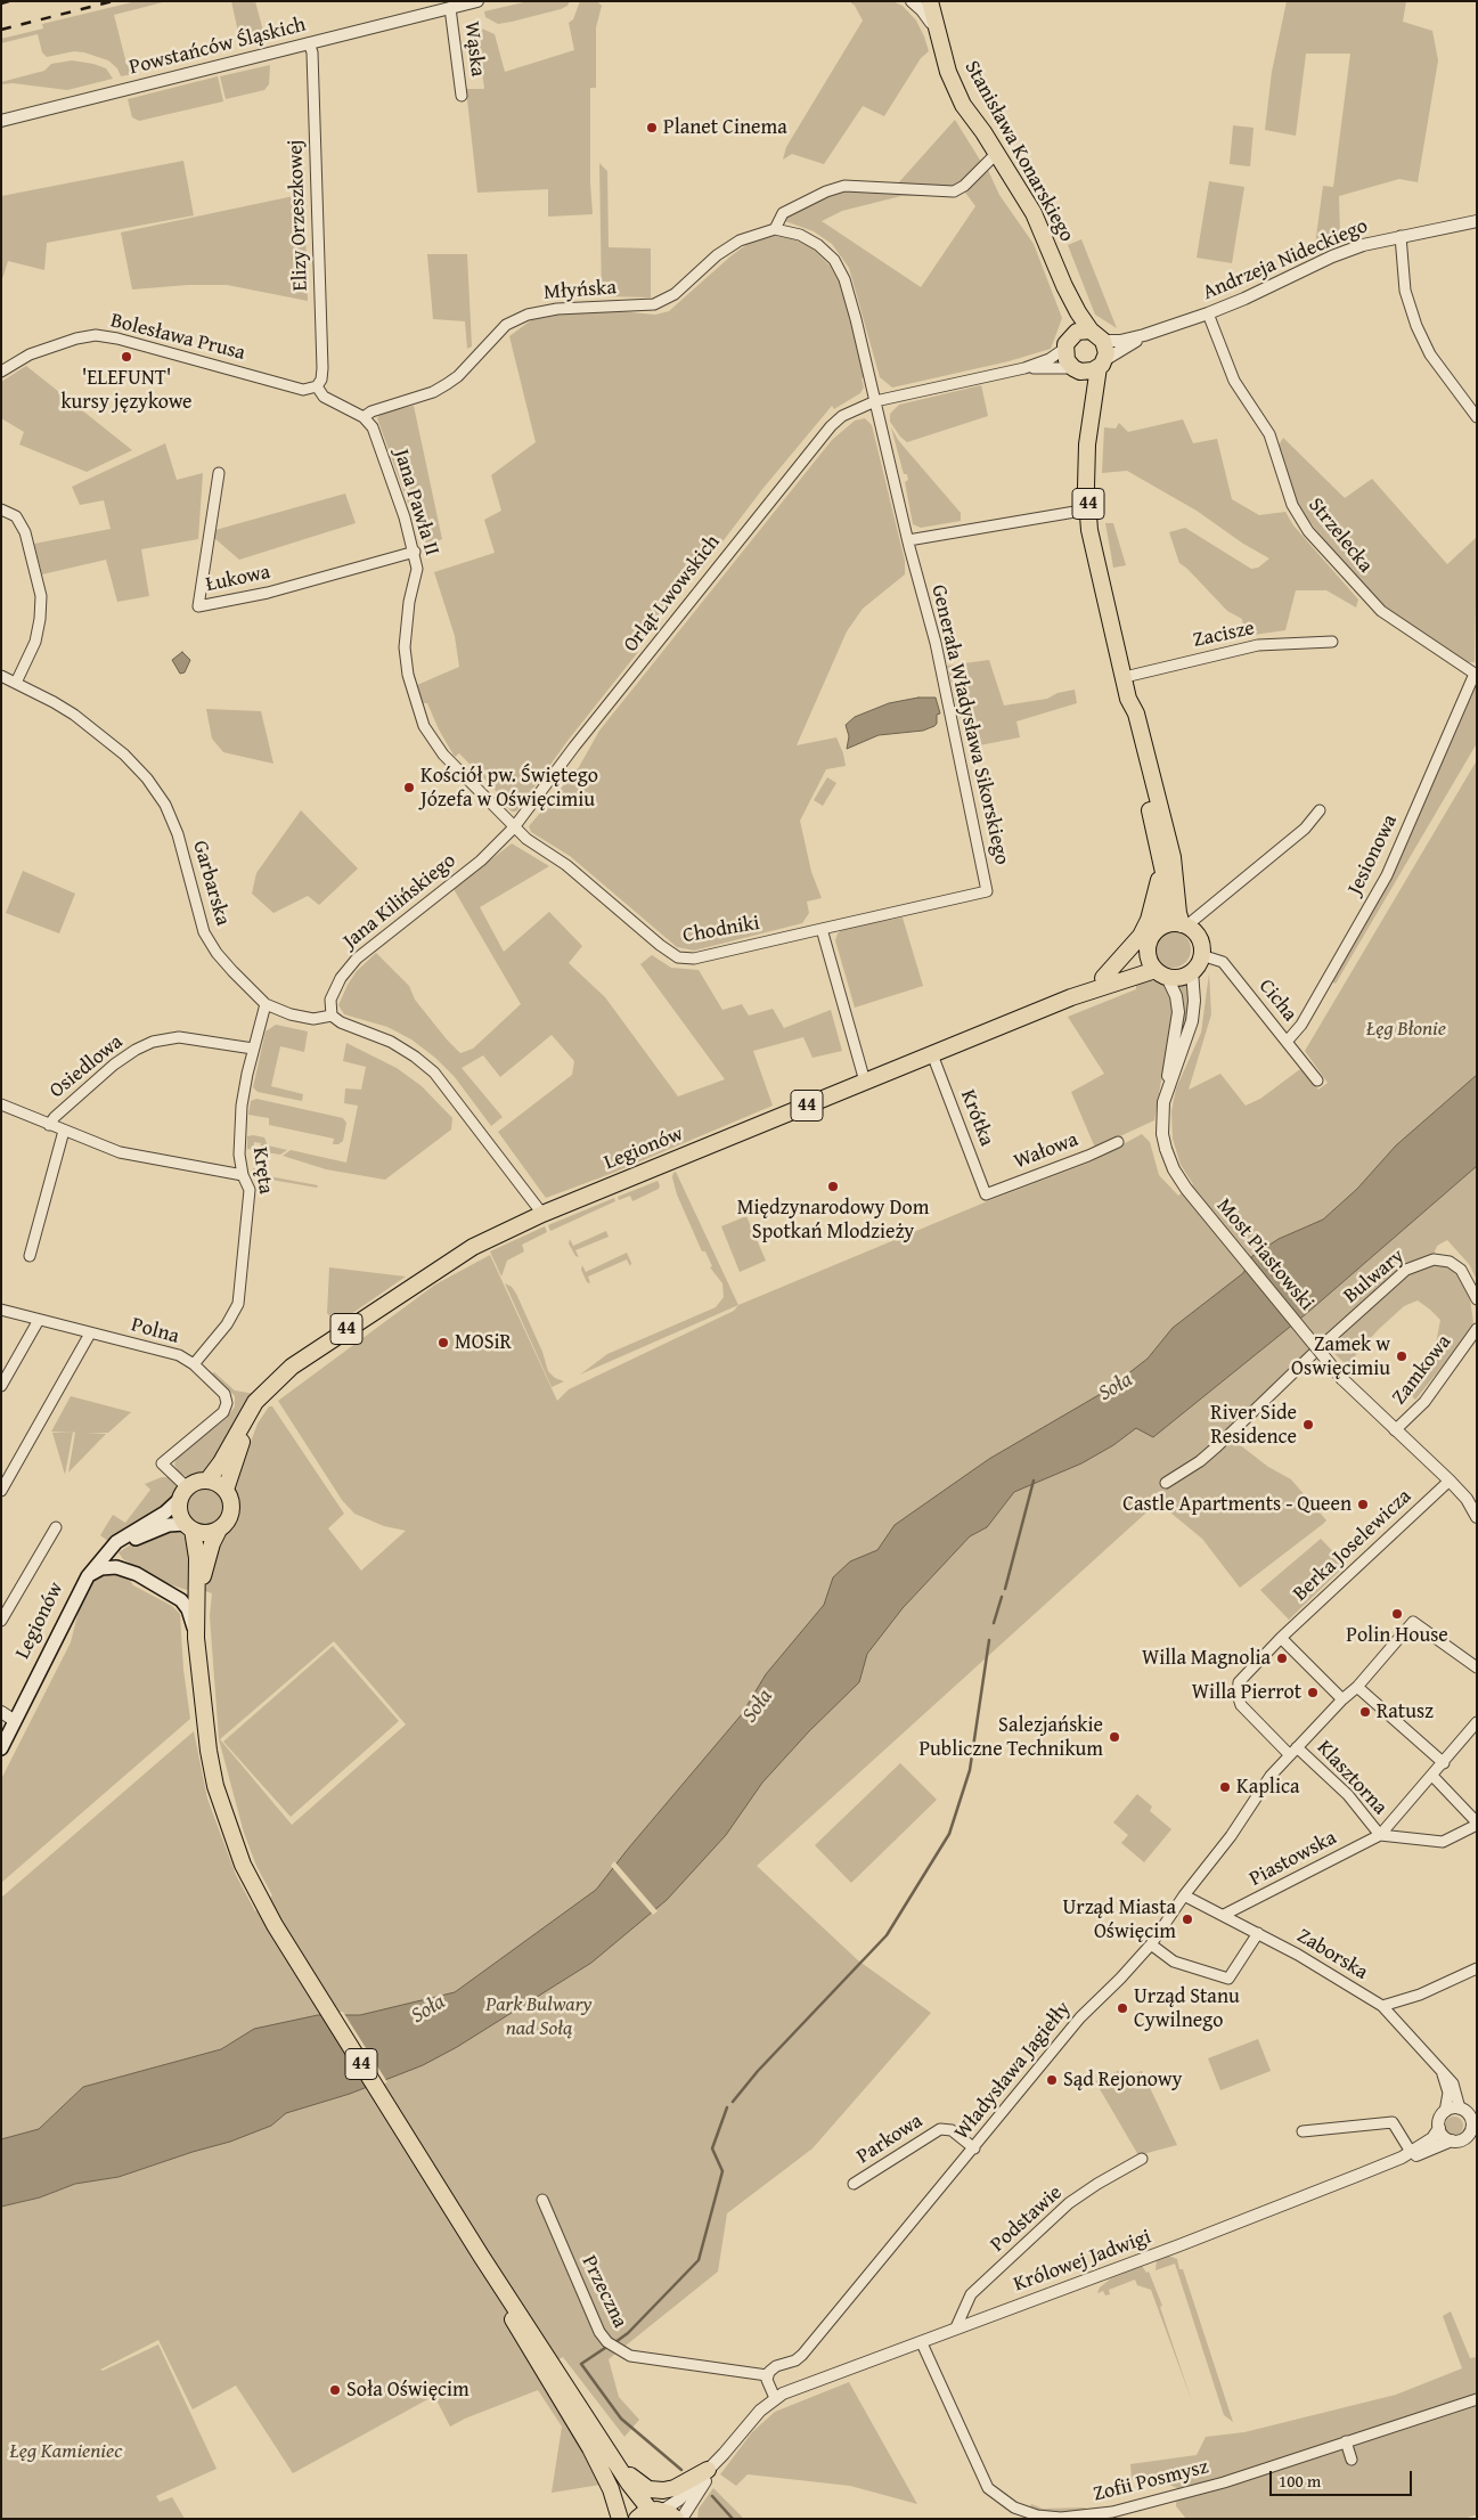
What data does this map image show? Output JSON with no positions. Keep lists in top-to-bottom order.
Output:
{
  "streets": {
    "main road": ["Stanisława Konarskiego", "44", "Legionów"],
    "street": [
      "Powstańców Śląskich",
      "Wąska",
      "Elizy Orzeszkowej",
      "Andrzeja Nideckiego",
      "Młyńska",
      "Bolesława Prusa",
      "Jana Pawła II",
      "Strzelecka",
      "Łukowa",
      "Orląt Lwowskich",
      "Zacisze",
      "Generała Władysława Sikorskiego",
      "Jesionowa",
      "Garbarska",
      "Jana Kilińskiego",
      "Chodniki",
      "Cicha",
      "Osiedlowa",
      "Krótka",
      "Wałowa",
      "Kręta",
      "Most Piastowski",
      "Bulwary",
      "Polna",
      "Zamkowa",
      "Berka Joselewicza",
      "Klasztorna",
      "Piastowska",
      "Zaborska",
      "Władysława Jagiełły",
      "Parkowa",
      "Podstawie",
      "Królowej Jadwigi",
      "Przeczna",
      "Zofii Posmysz"
    ]
  },
  "crossings": [
    ["Powstańców Śląskich", "Wąska"],
    ["Powstańców Śląskich", "Elizy Orzeszkowej"],
    ["Stanisława Konarskiego", "Andrzeja Nideckiego"],
    ["Stanisława Konarskiego", "44"],
    ["Stanisława Konarskiego", "Orląt Lwowskich"],
    ["Stanisława Konarskiego", "Zacisze"],
    ["Stanisława Konarskiego", "Cicha"],
    ["Stanisława Konarskiego", "Legionów"],
    ["Elizy Orzeszkowej", "Bolesława Prusa"],
    ["Andrzeja Nideckiego", "Strzelecka"],
    ["Andrzeja Nideckiego", "Orląt Lwowskich"],
    ["Młyńska", "Jana Pawła II"],
    ["Jana Pawła II", "Łukowa"],
    ["Jana Pawła II", "Orląt Lwowskich"],
    ["Jana Pawła II", "Jana Kilińskiego"],
    ["Jana Pawła II", "Chodniki"],
    ["44", "Cicha"],
    ["44", "Legionów"],
    ["44", "Polna"],
    ["Strzelecka", "Jesionowa"],
    ["Orląt Lwowskich", "Generała Władysława Sikorskiego"],
    ["Orląt Lwowskich", "Jana Kilińskiego"],
    ["Orląt Lwowskich", "Chodniki"],
    ["Generała Władysława Sikorskiego", "Chodniki"],
    ["Jesionowa", "Cicha"],
    ["Garbarska", "Jana Kilińskiego"],
    ["Garbarska", "Kręta"],
    ["Jana Kilińskiego", "Chodniki"],
    ["Cicha", "Legionów"],
    ["Osiedlowa", "Kręta"],
    ["Krótka", "Legionów"],
    ["Krótka", "Wałowa"],
    ["Legionów", "Polna"],
    ["Kręta", "Polna"],
    ["Most Piastowski", "Zamkowa"],
    ["Most Piastowski", "Berka Joselewicza"],
    ["Berka Joselewicza", "Władysława Jagiełły"],
    ["Klasztorna", "Piastowska"],
    ["Klasztorna", "Władysława Jagiełły"],
    ["Piastowska", "Zaborska"],
    ["Zaborska", "Władysława Jagiełły"],
    ["Zaborska", "Królowej Jadwigi"],
    ["Władysława Jagiełły", "Parkowa"],
    ["Władysława Jagiełły", "Przeczna"],
    ["Podstawie", "Królowej Jadwigi"],
    ["Królowej Jadwigi", "Zofii Posmysz"]
  ],
  "water": ["Soła"],
  "parks": ["Łęg Błonie", "Park Bulwary nad Sołą", "Łęg Kamieniec"],
  "places": [
    "Planet Cinema",
    "'ELEFUNT' kursy językowe",
    "Kościół pw. Świętego Józefa w Oświęcimiu",
    "Międzynarodowy Dom Spotkań Mlodzieży",
    "MOSiR",
    "Zamek w Oswięcimiu",
    "River Side Residence",
    "Castle Apartments - Queen",
    "Polin House",
    "Willa Magnolia",
    "Willa Pierrot",
    "Ratusz",
    "Salezjańskie Publiczne Technikum",
    "Kaplica",
    "Urząd Miasta Oświęcim",
    "Urząd Stanu Cywilnego",
    "Sąd Rejonowy",
    "Soła Oświęcim"
  ],
  "scale_bar": "100 m"
}
